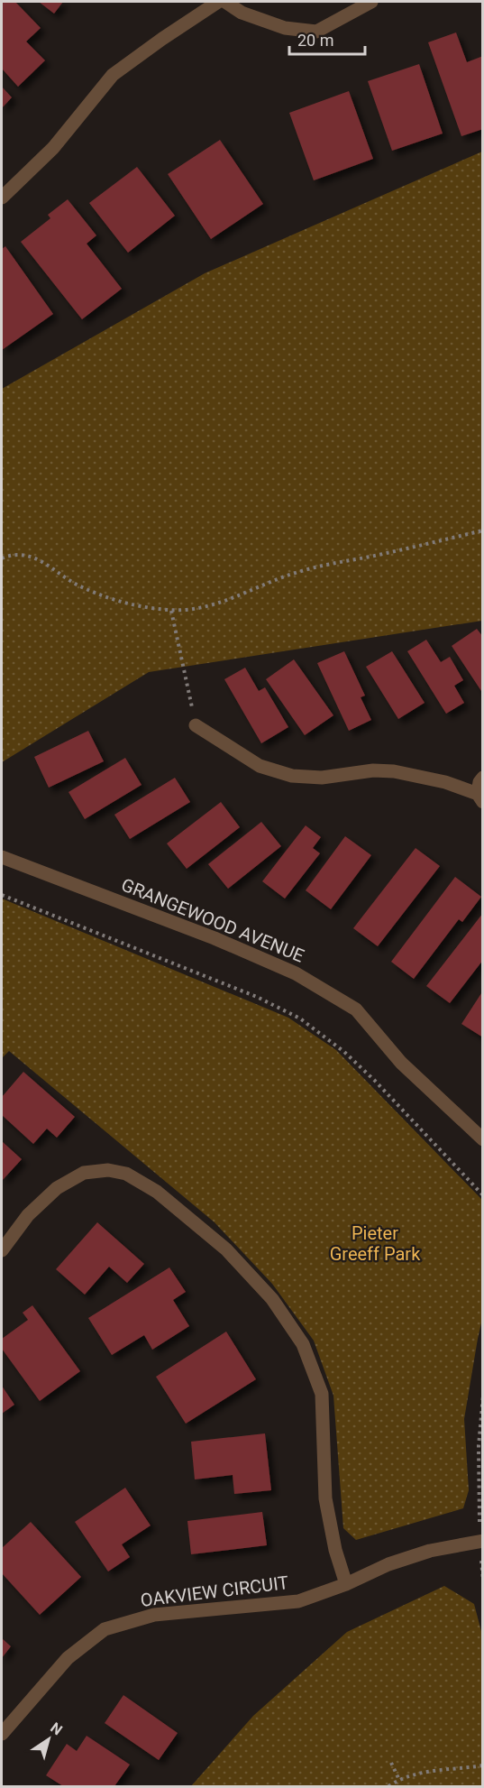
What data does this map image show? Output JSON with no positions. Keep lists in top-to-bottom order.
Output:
{
  "streets": {
    "street": ["GRANGEWOOD AVENUE", "OAKVIEW CIRCUIT"]
  },
  "parks": ["Pieter Greeff Park"],
  "scale_bar": "20 m",
  "north": "top right"
}
